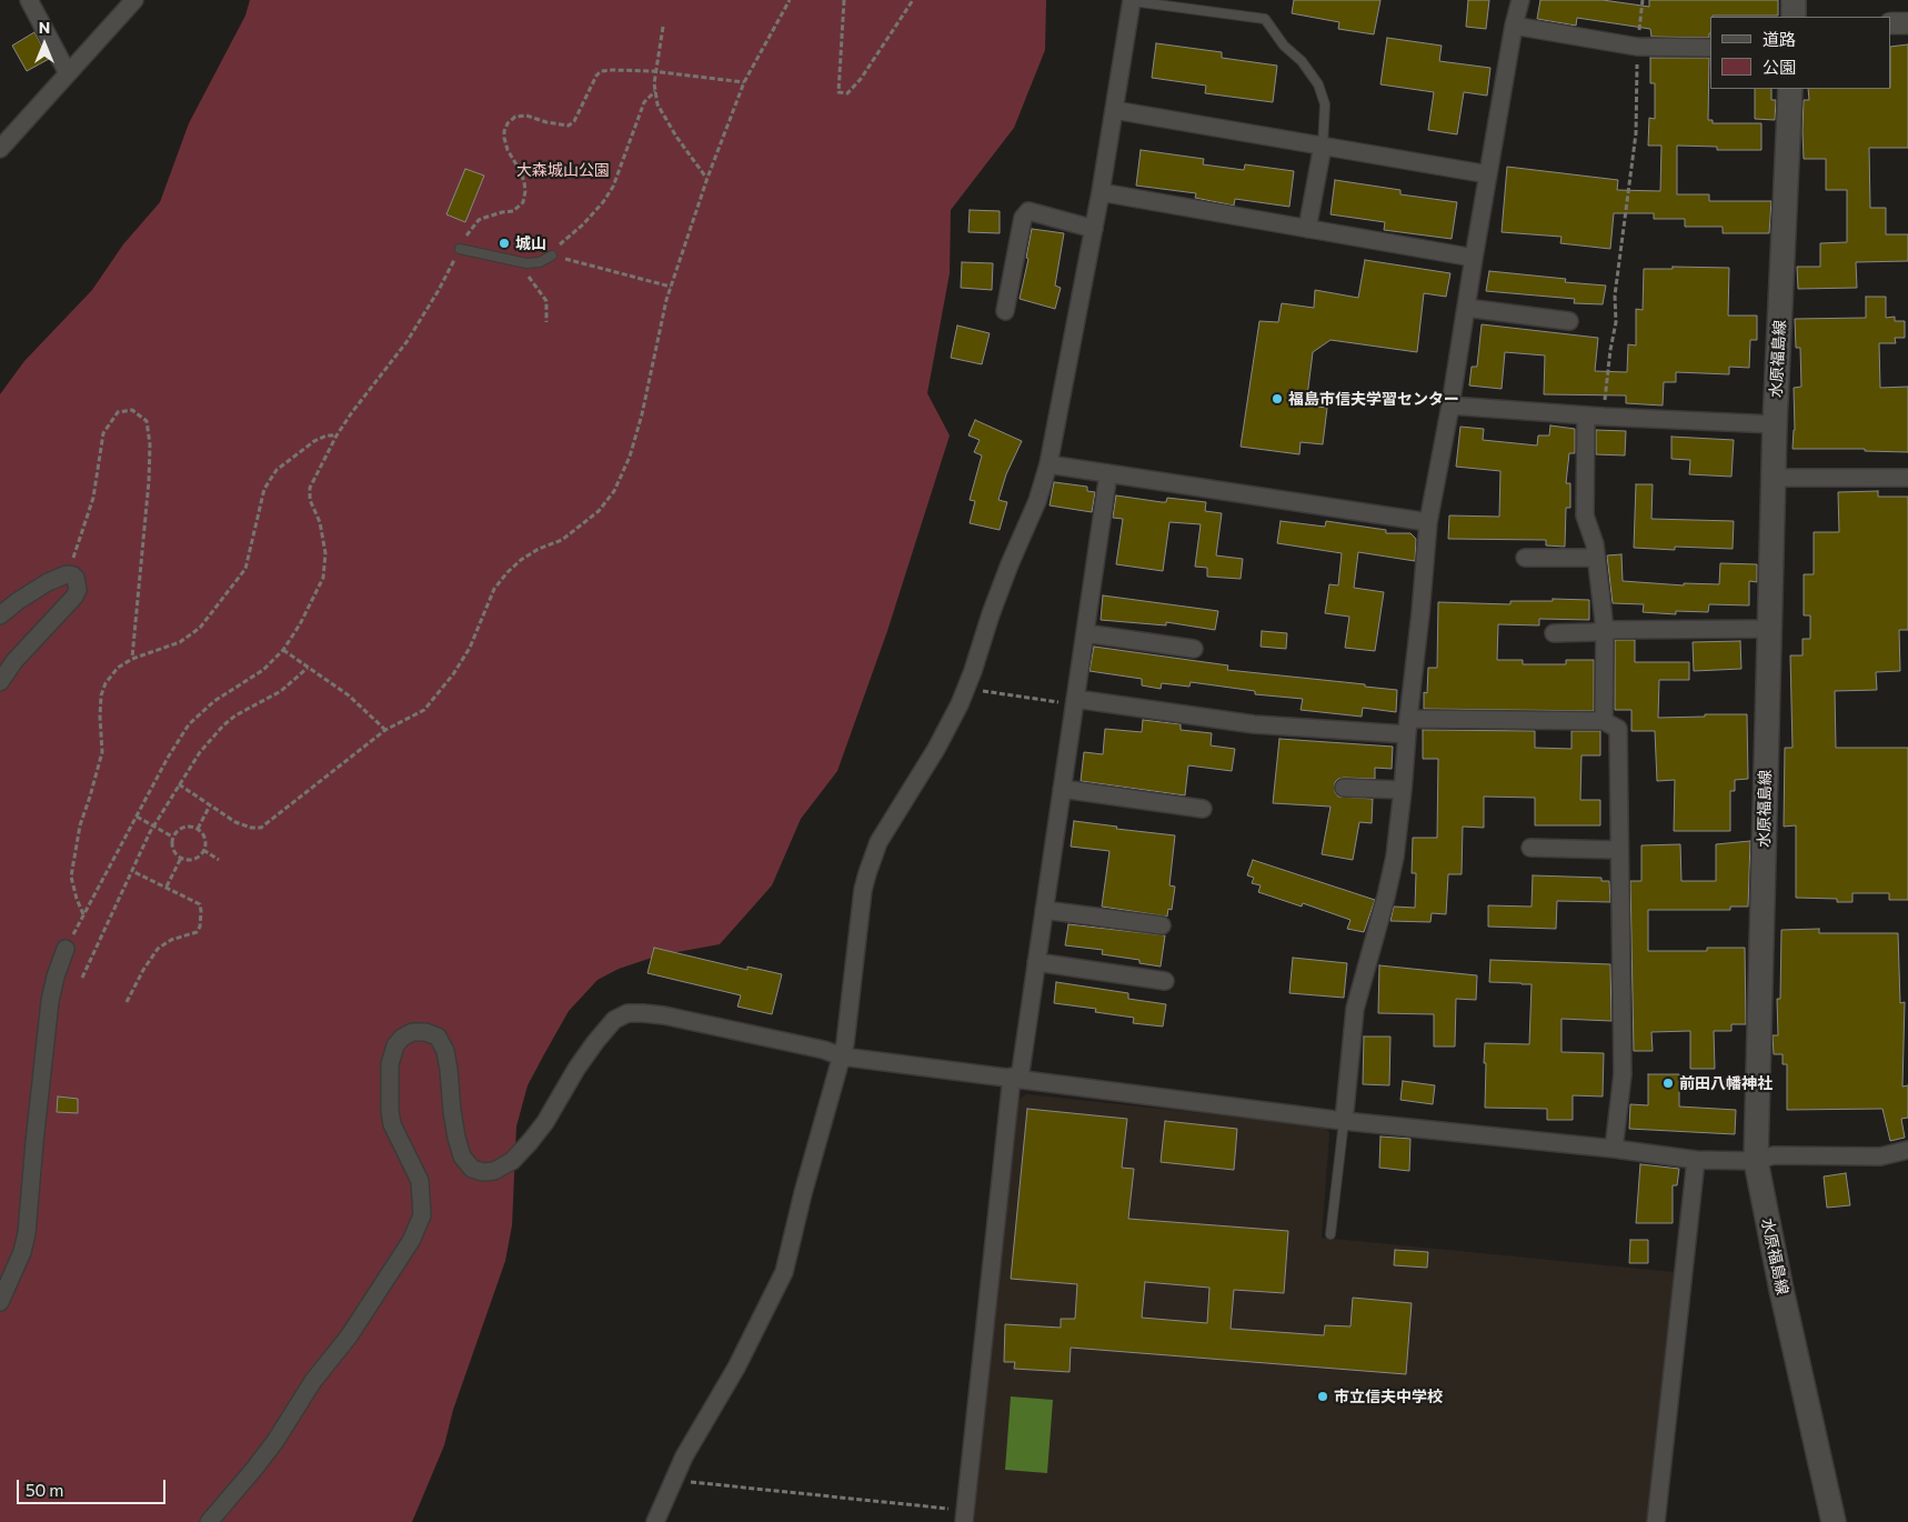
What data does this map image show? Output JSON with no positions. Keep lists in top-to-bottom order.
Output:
{
  "streets": {
    "main road": ["水原福島線"]
  },
  "parks": ["大森城山公園"],
  "places": [
    "城山",
    "福島市信夫学習センター",
    "前田八幡神社",
    "市立信夫中学校"
  ],
  "legend": ["道路", "公園"],
  "scale_bar": "50 m",
  "north": "top"
}
